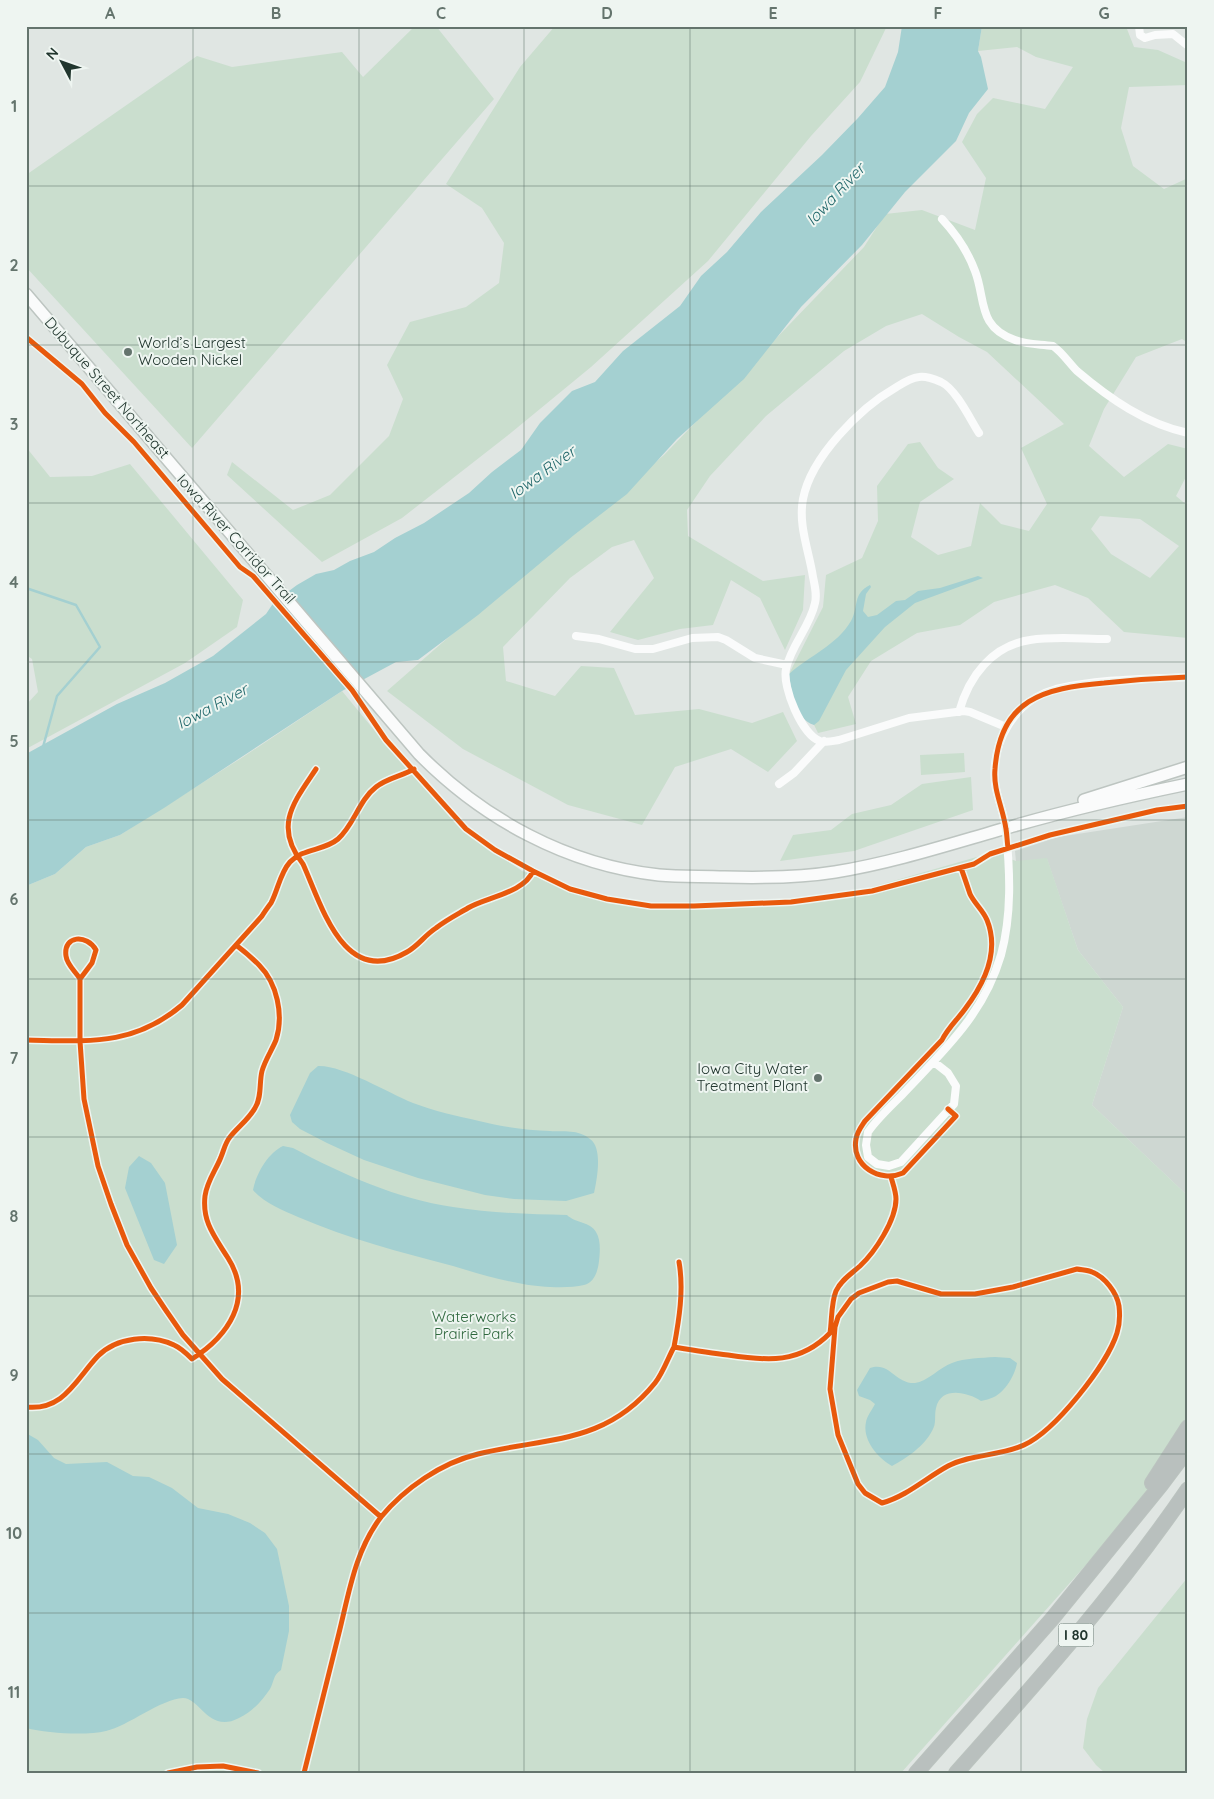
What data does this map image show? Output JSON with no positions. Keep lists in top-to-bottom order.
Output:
{
  "streets": {
    "highway": ["I 80"],
    "main road": ["Dubuque Street Northeast"],
    "cycle path": ["Iowa River Corridor Trail"]
  },
  "water": ["Iowa River"],
  "parks": ["Waterworks Prairie Park"],
  "places": ["World’s Largest Wooden Nickel", "Iowa City Water Treatment Plant"],
  "north": "top left",
  "grid": {
    "columns": [
      "A",
      "B",
      "C",
      "D",
      "E",
      "F",
      "G"
    ],
    "rows": [
      "1",
      "2",
      "3",
      "4",
      "5",
      "6",
      "7",
      "8",
      "9",
      "10",
      "11"
    ]
  }
}
